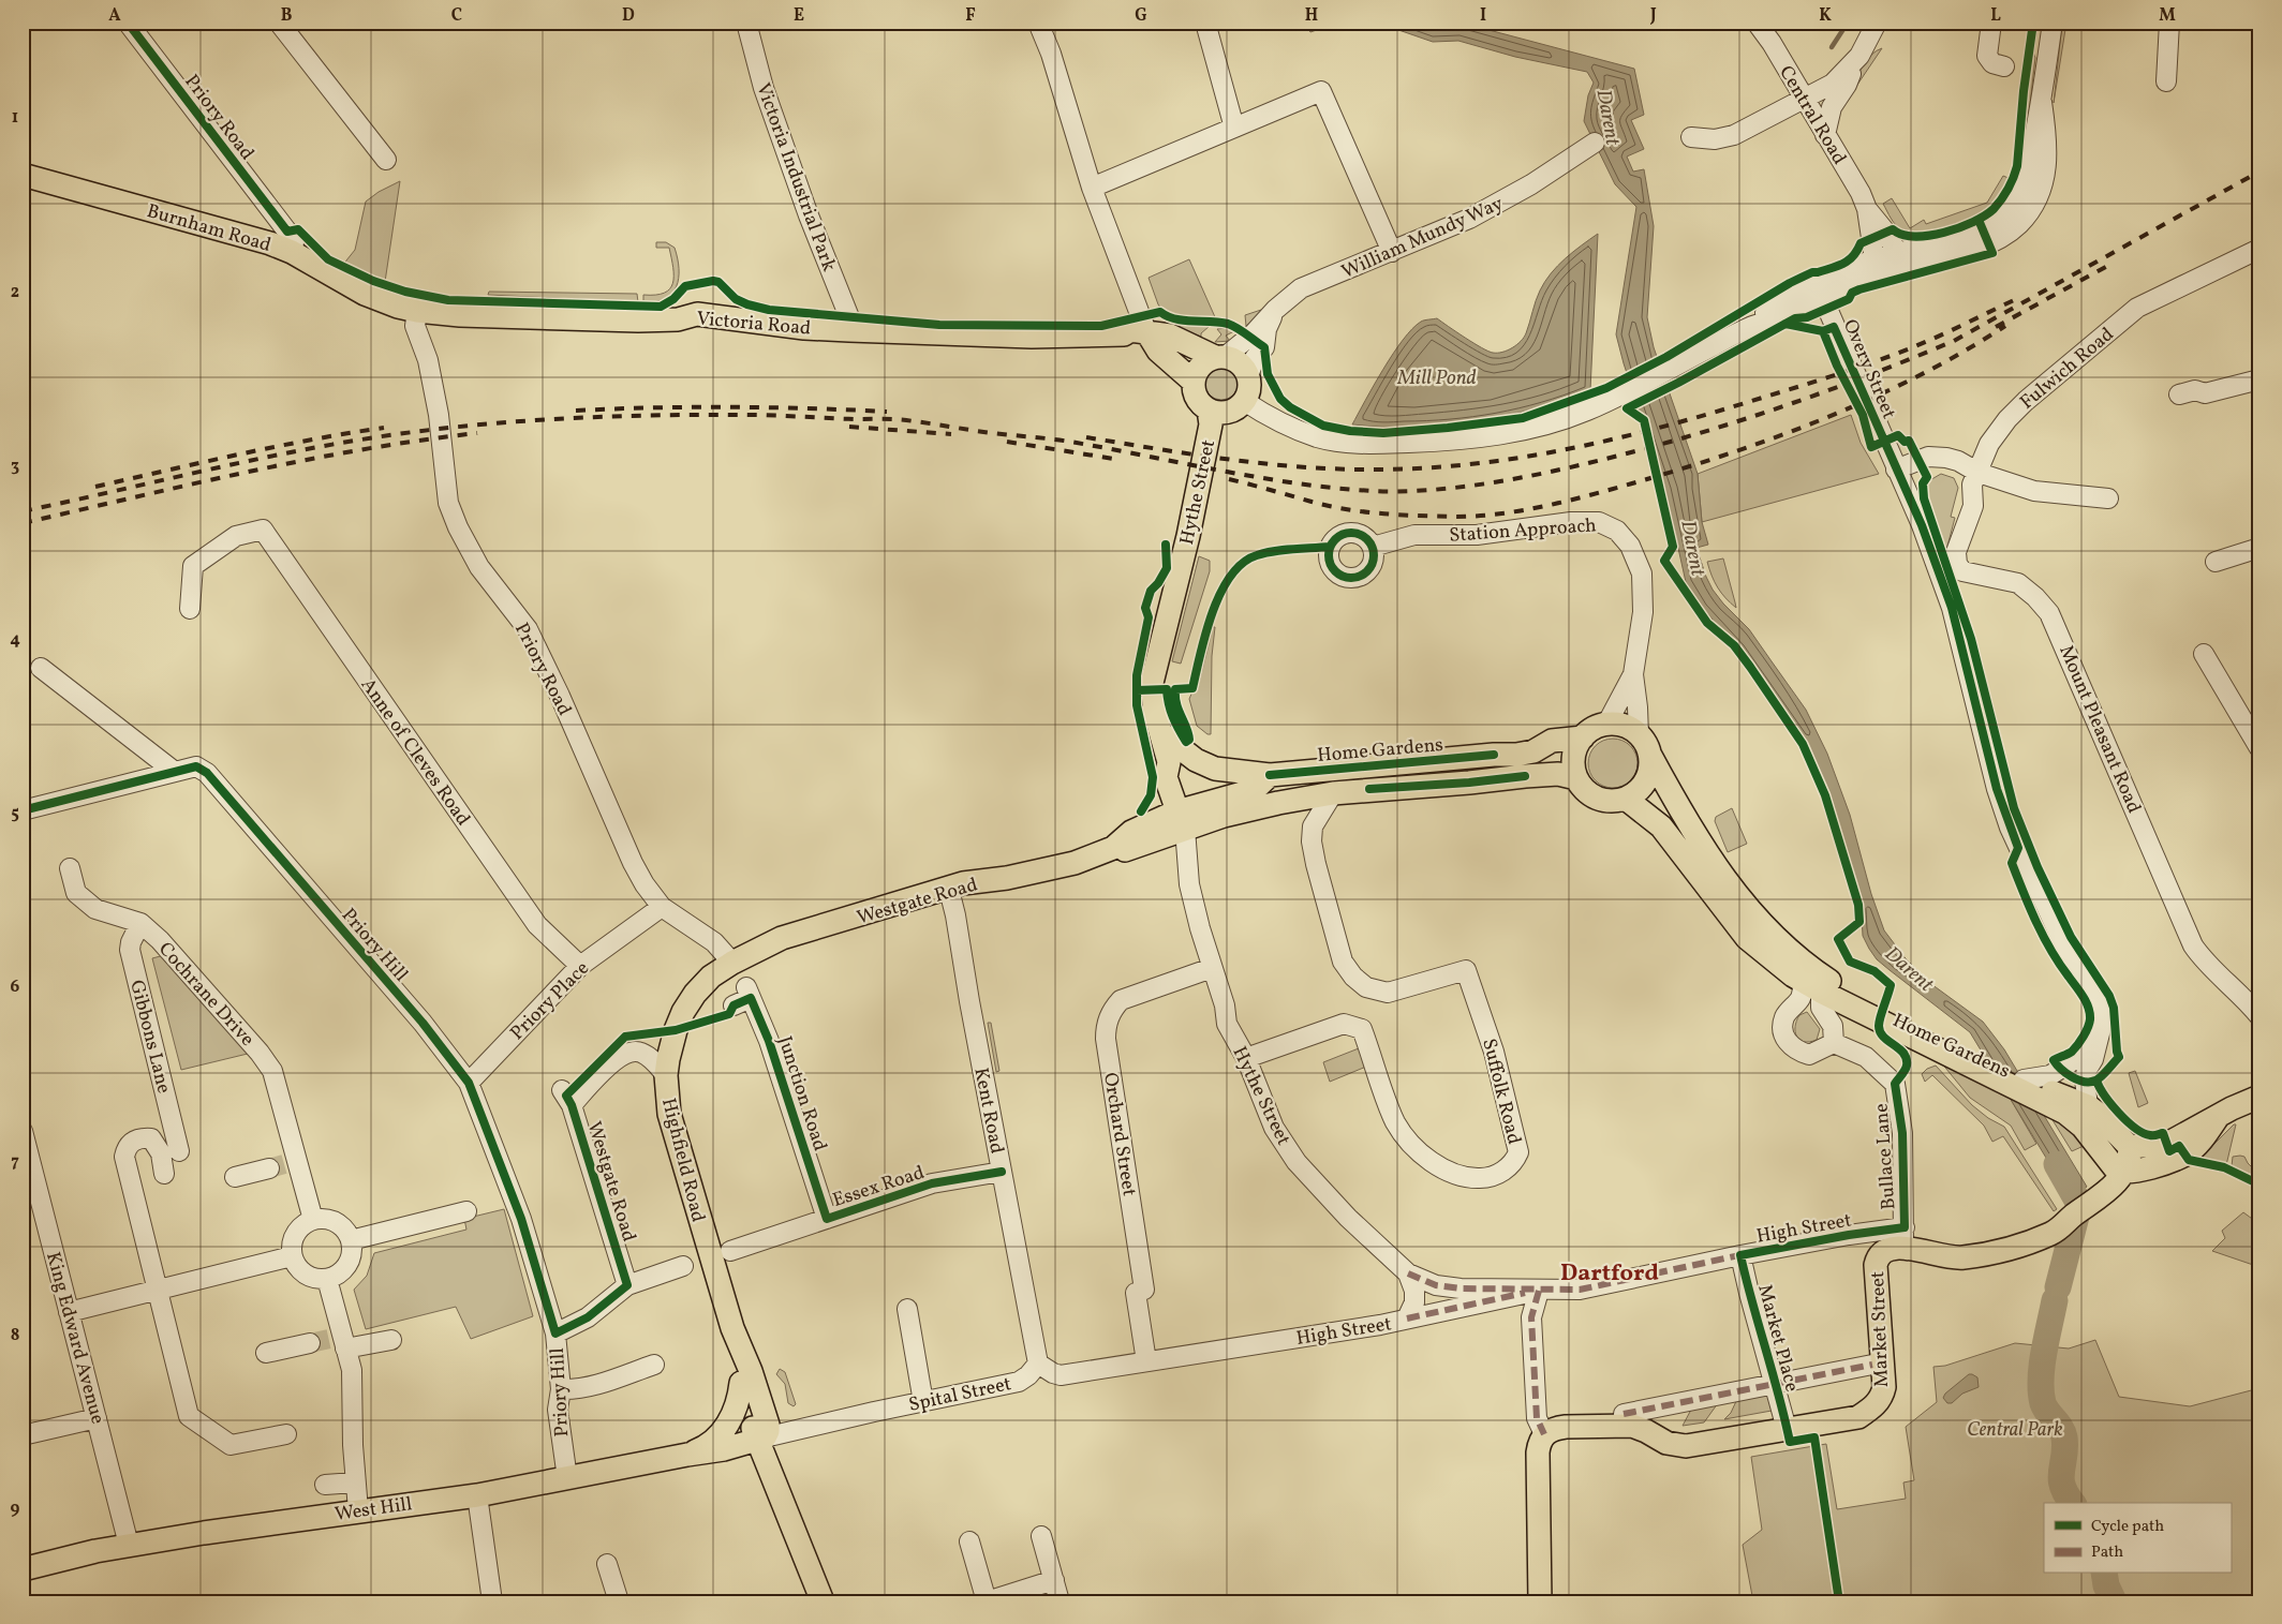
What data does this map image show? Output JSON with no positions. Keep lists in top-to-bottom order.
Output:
{
  "streets": {
    "main road": [
      "Burnham Road",
      "Victoria Road",
      "Hythe Street",
      "Home Gardens",
      "Westgate Road",
      "Highfield Road",
      "High Street",
      "Market Street",
      "West Hill"
    ],
    "street": [
      "Central Road",
      "Priory Road",
      "Victoria Industrial Park",
      "William Mundy Way",
      "Fulwich Road",
      "Overy Street",
      "Station Approach",
      "Mount Pleasant Road",
      "Anne of Cleves Road",
      "Priory Hill",
      "Cochrane Drive",
      "Priory Place",
      "Gibbons Lane",
      "Suffolk Road",
      "Junction Road",
      "Kent Road",
      "Orchard Street",
      "Bullace Lane",
      "Essex Road",
      "King Edward Avenue",
      "Market Place",
      "Spital Street"
    ]
  },
  "crossings": [
    ["Priory Road", "Burnham Road"],
    ["Priory Road", "Victoria Road"],
    ["Priory Road", "Westgate Road"],
    ["Priory Road", "Priory Place"],
    ["Victoria Industrial Park", "Victoria Road"],
    ["Burnham Road", "Victoria Road"],
    ["William Mundy Way", "Victoria Road"],
    ["William Mundy Way", "Hythe Street"],
    ["Victoria Road", "Hythe Street"],
    ["Fulwich Road", "Mount Pleasant Road"],
    ["Overy Street", "Home Gardens"],
    ["Hythe Street", "Home Gardens"],
    ["Hythe Street", "Westgate Road"],
    ["Hythe Street", "Suffolk Road"],
    ["Hythe Street", "Orchard Street"],
    ["Hythe Street", "High Street"],
    ["Station Approach", "Home Gardens"],
    ["Home Gardens", "Westgate Road"],
    ["Home Gardens", "Suffolk Road"],
    ["Home Gardens", "High Street"],
    ["Anne of Cleves Road", "Priory Place"],
    ["Westgate Road", "Kent Road"],
    ["Westgate Road", "Highfield Road"],
    ["Priory Hill", "Priory Place"],
    ["Priory Hill", "West Hill"],
    ["Cochrane Drive", "Gibbons Lane"],
    ["Junction Road", "Essex Road"],
    ["Kent Road", "Essex Road"],
    ["Kent Road", "Spital Street"],
    ["Orchard Street", "High Street"],
    ["Bullace Lane", "High Street"],
    ["Bullace Lane", "Market Street"],
    ["Highfield Road", "Spital Street"],
    ["Highfield Road", "West Hill"],
    ["High Street", "Market Street"],
    ["High Street", "Market Place"],
    ["Market Street", "Market Place"],
    ["King Edward Avenue", "West Hill"]
  ],
  "districts": ["Dartford"],
  "water": ["Darent", "Mill Pond"],
  "parks": ["Central Park"],
  "legend": ["Cycle path", "Path"],
  "grid": {
    "columns": [
      "A",
      "B",
      "C",
      "D",
      "E",
      "F",
      "G",
      "H",
      "I",
      "J",
      "K",
      "L",
      "M"
    ],
    "rows": [
      "1",
      "2",
      "3",
      "4",
      "5",
      "6",
      "7",
      "8",
      "9"
    ]
  }
}
